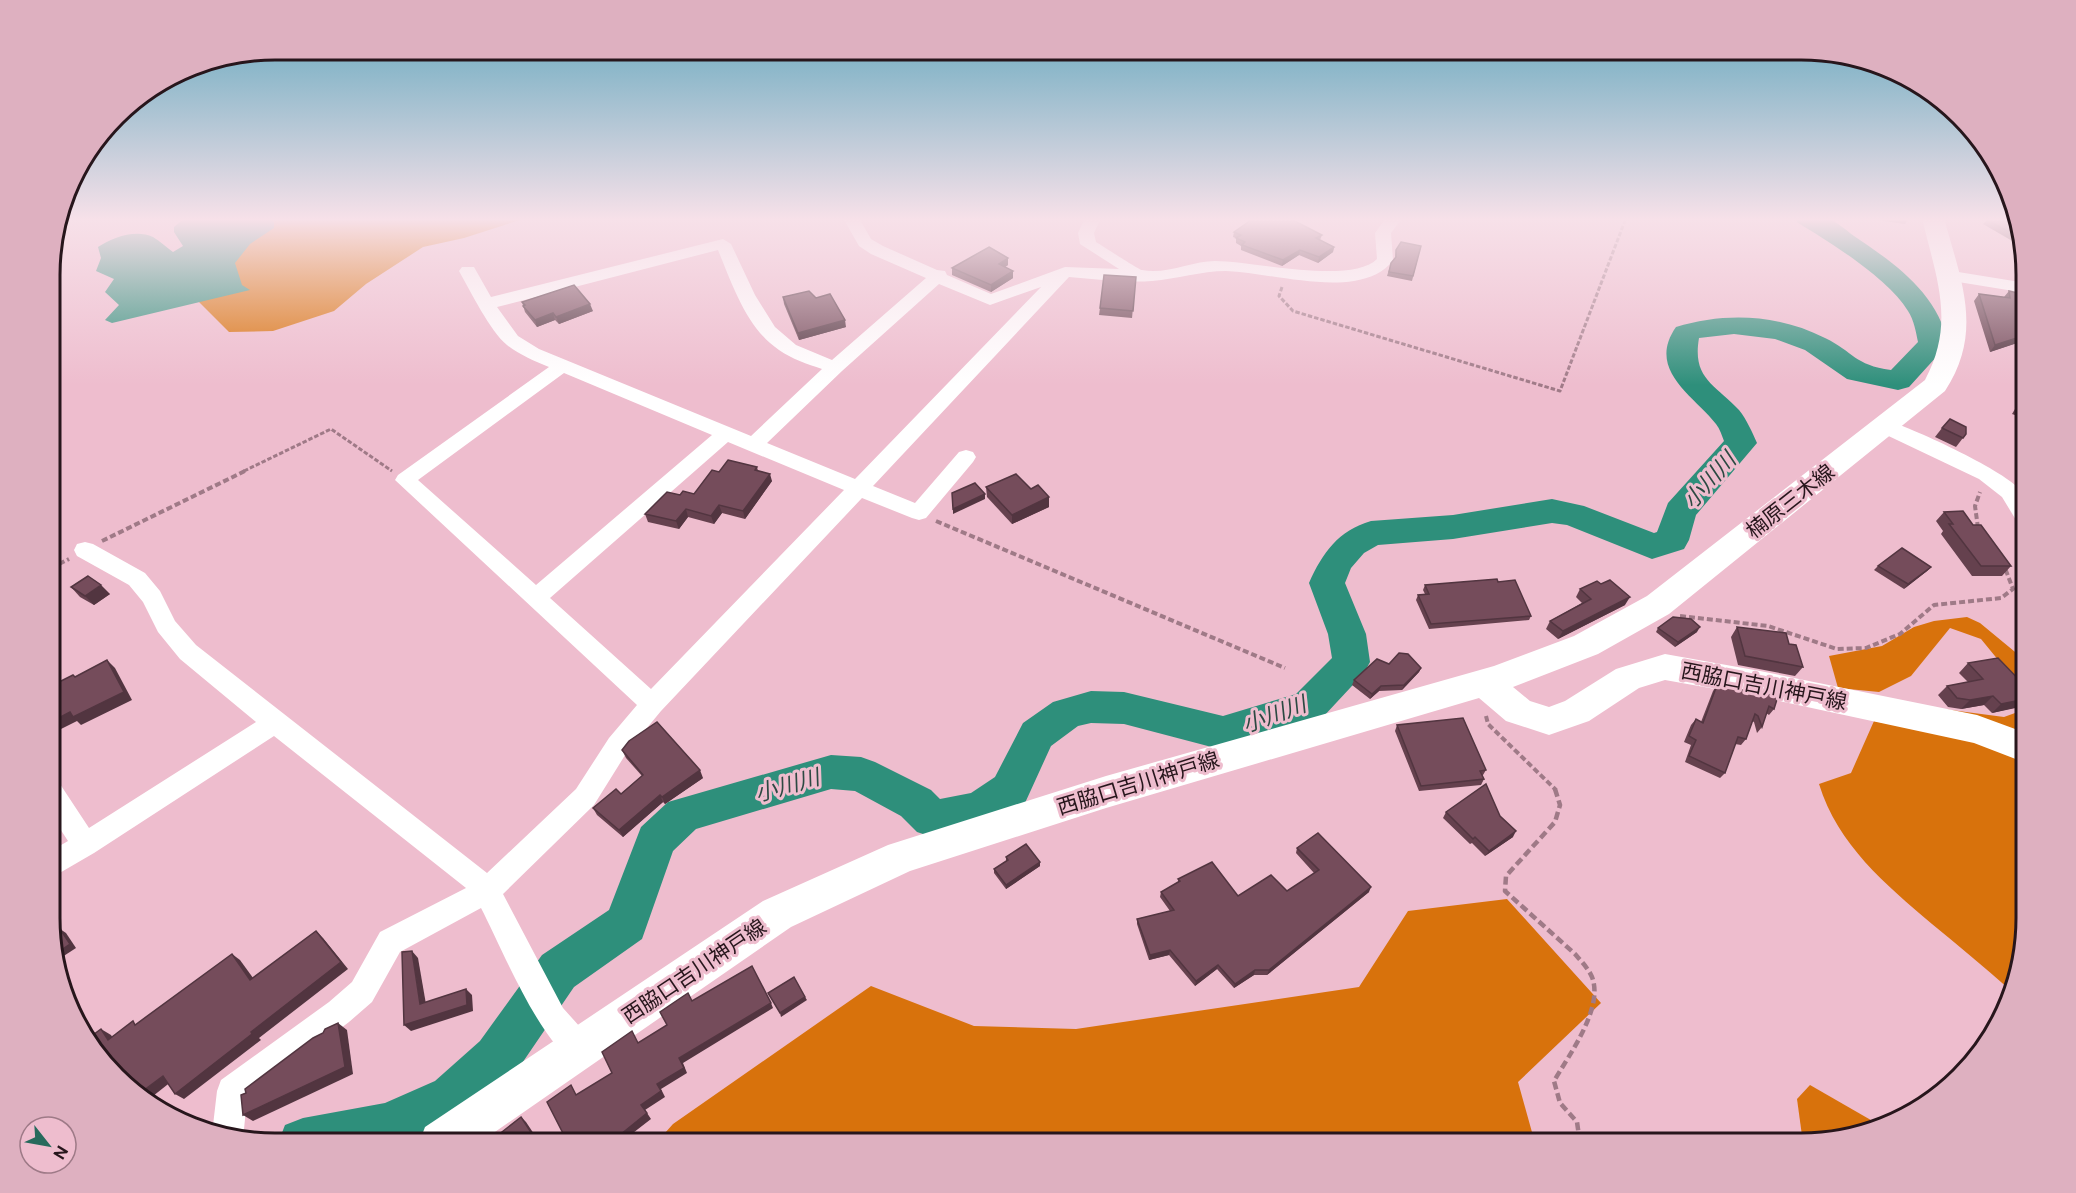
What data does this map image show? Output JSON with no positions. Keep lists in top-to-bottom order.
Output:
{
  "streets": {
    "main road": ["楠原三木線", "西脇口吉川神戸線"]
  },
  "crossings": [
    ["楠原三木線", "西脇口吉川神戸線"]
  ],
  "water": ["小川川"],
  "north": "bottom right"
}
